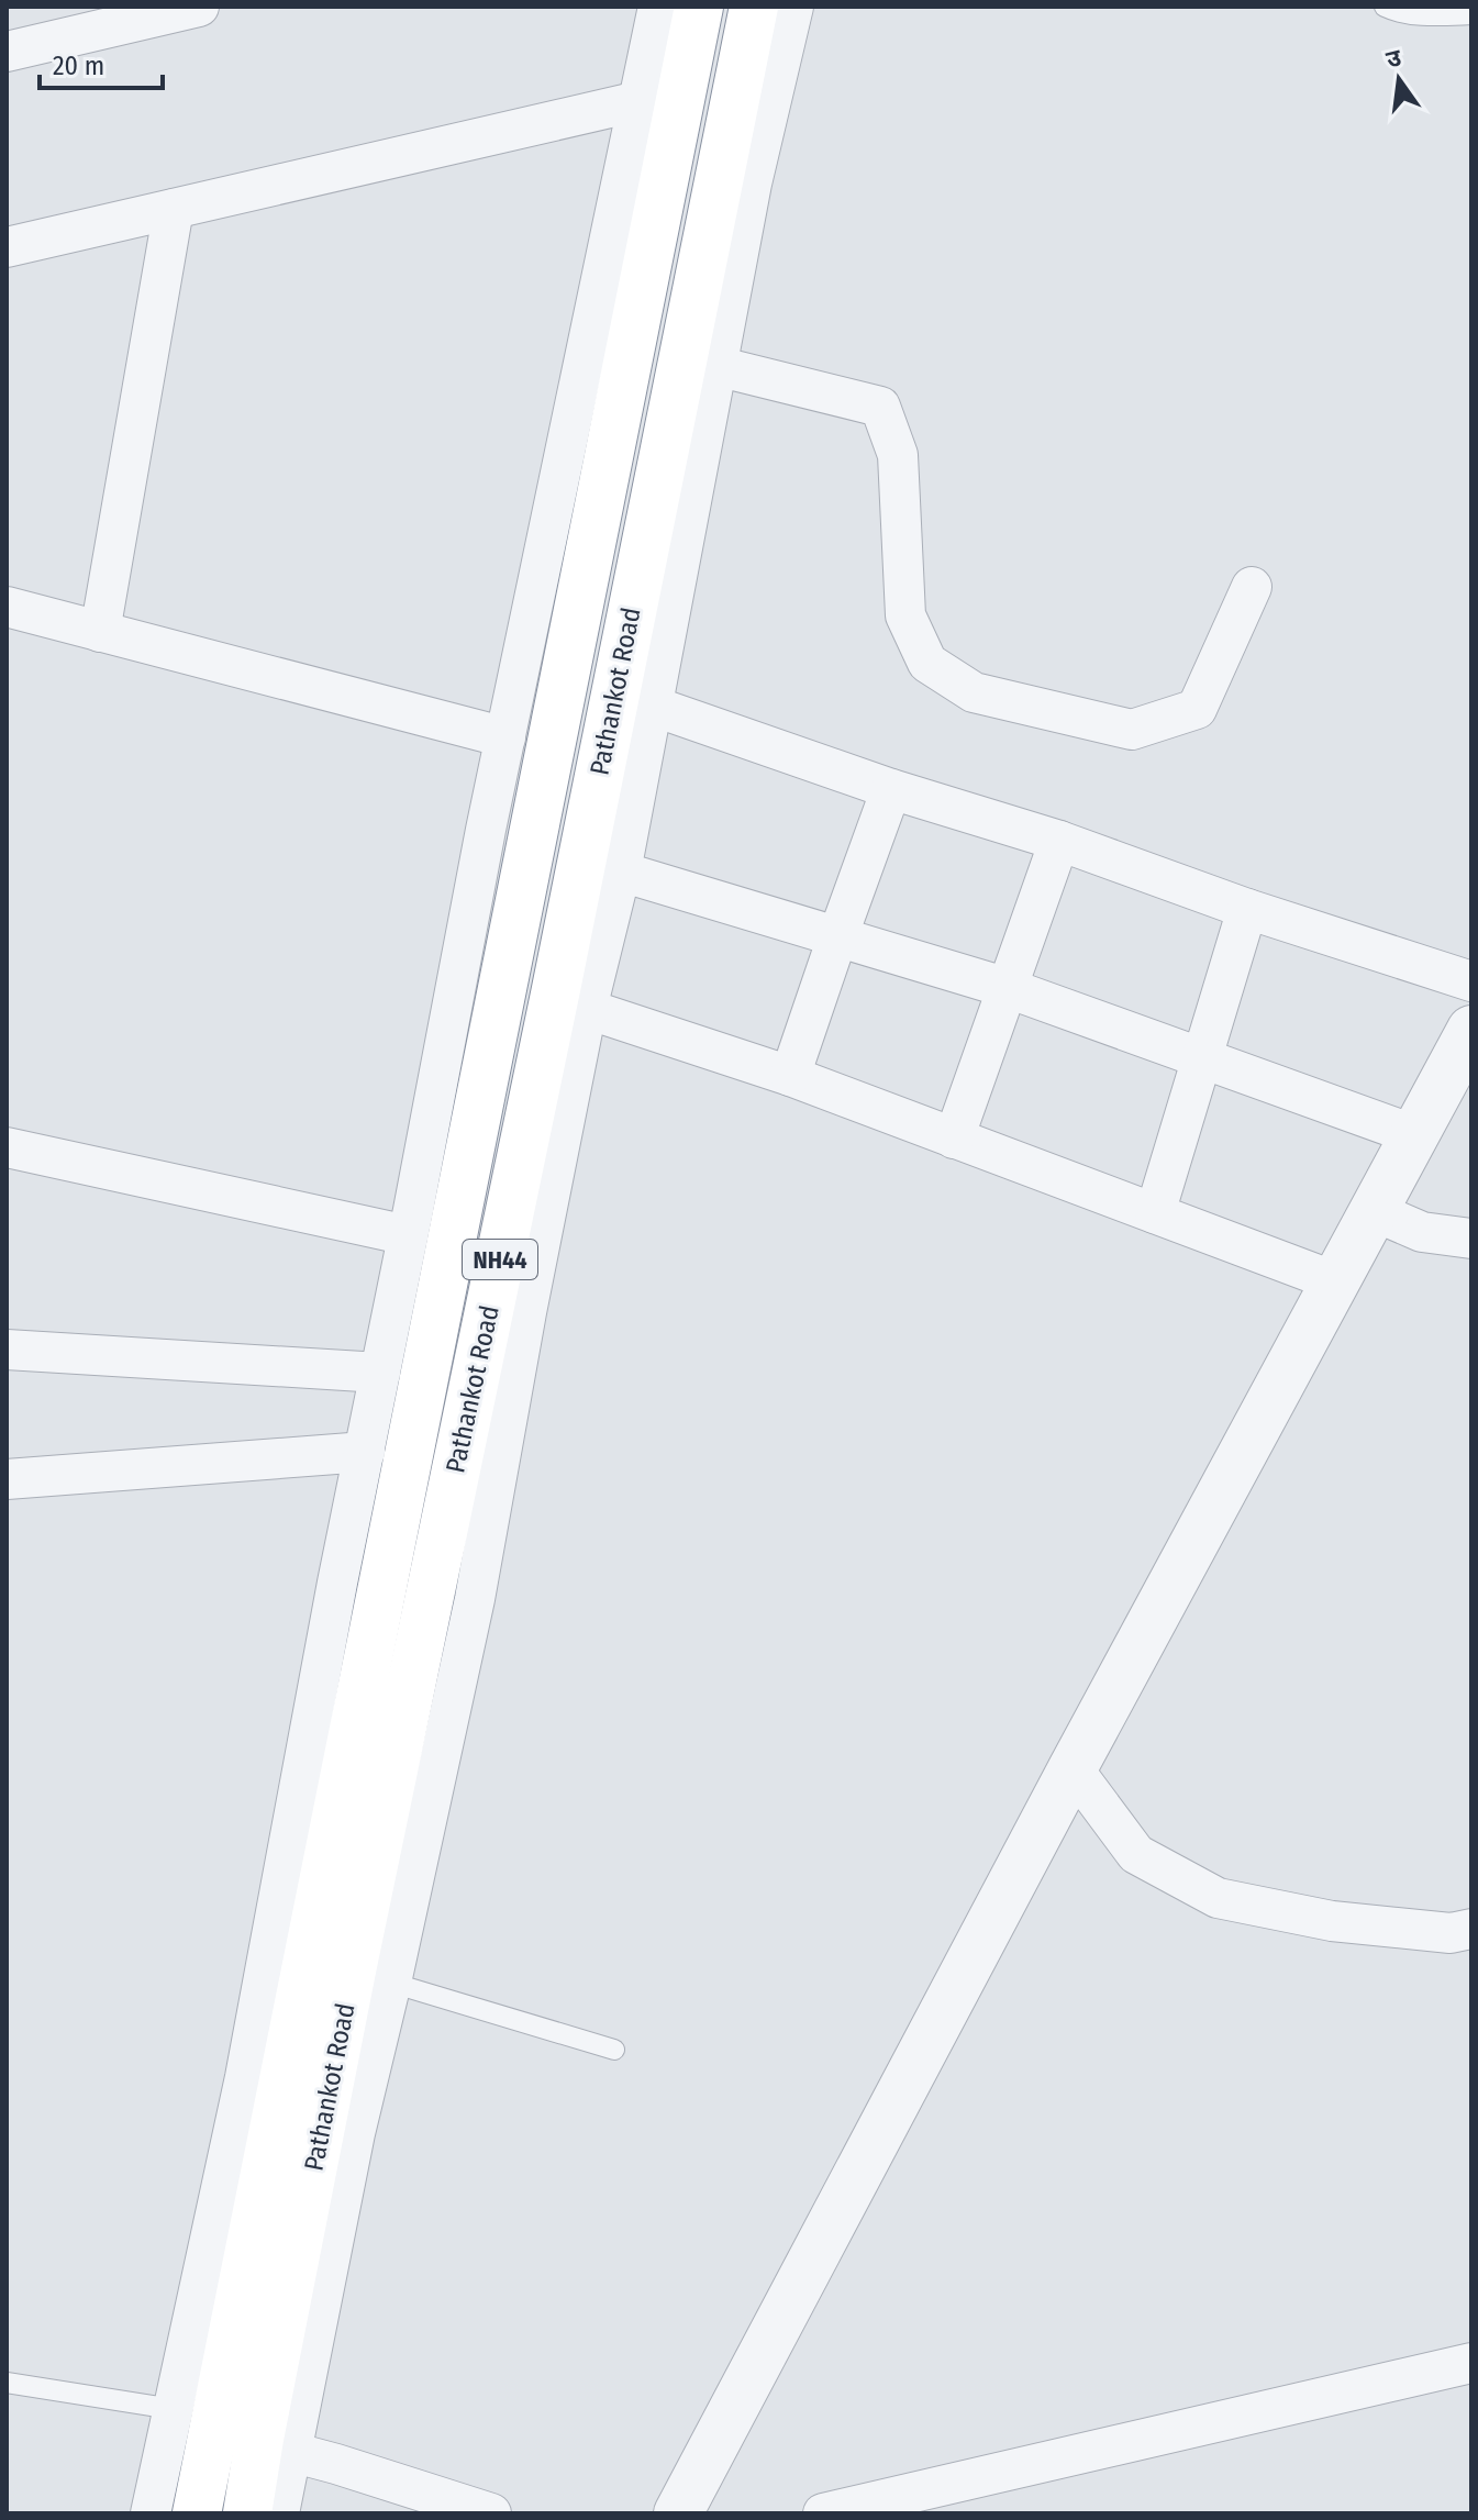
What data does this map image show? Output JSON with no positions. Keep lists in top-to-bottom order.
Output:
{
  "streets": {
    "highway": ["Pathankot Road", "NH44"]
  },
  "scale_bar": "20 m",
  "north": "top"
}
